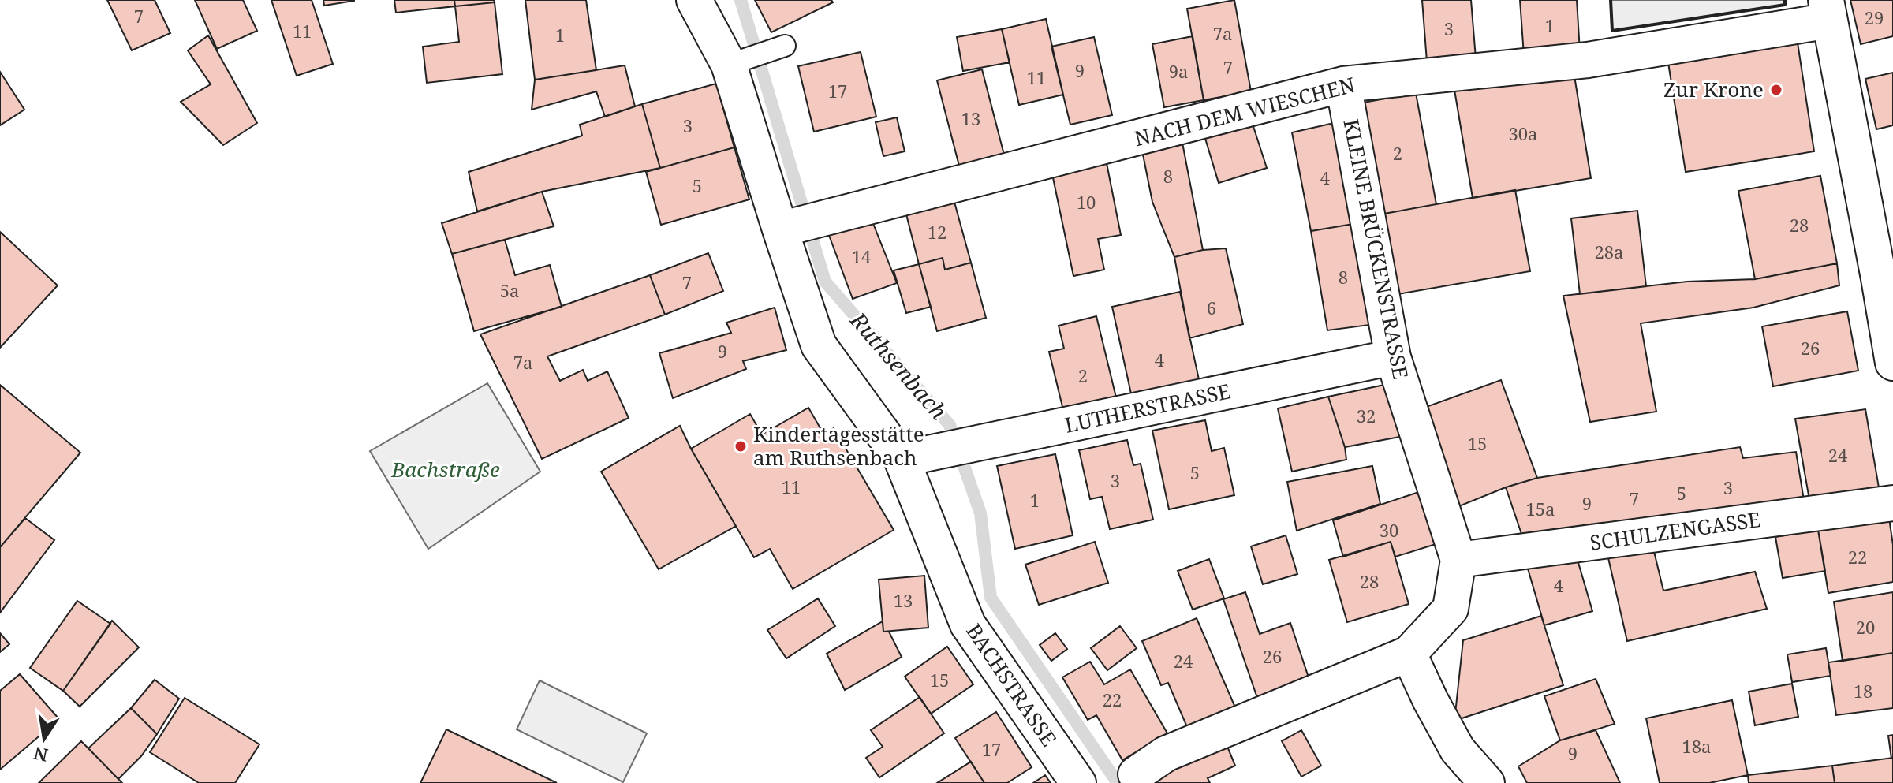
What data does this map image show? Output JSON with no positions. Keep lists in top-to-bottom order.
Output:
{
  "streets": {
    "street": [
      "NACH DEM WIESCHEN",
      "KLEINE BRÜCKENSTRASSE",
      "LUTHERSTRASSE",
      "SCHULZENGASSE",
      "BACHSTRASSE"
    ]
  },
  "crossings": [
    ["NACH DEM WIESCHEN", "KLEINE BRÜCKENSTRASSE"],
    ["NACH DEM WIESCHEN", "BACHSTRASSE"],
    ["KLEINE BRÜCKENSTRASSE", "LUTHERSTRASSE"],
    ["KLEINE BRÜCKENSTRASSE", "SCHULZENGASSE"],
    ["LUTHERSTRASSE", "BACHSTRASSE"]
  ],
  "water": ["Ruthsenbach"],
  "parks": ["Bachstraße"],
  "places": ["Zur Krone", "Kindertagesstätte am Ruthsenbach"],
  "house_numbers": [
    "7",
    "29",
    "1",
    "3",
    "11",
    "7a",
    "1",
    "7",
    "9",
    "9a",
    "11",
    "17",
    "13",
    "3",
    "30a",
    "2",
    "8",
    "4",
    "5",
    "10",
    "28",
    "12",
    "28a",
    "14",
    "8",
    "7",
    "5a",
    "6",
    "26",
    "9",
    "4",
    "7a",
    "2",
    "32",
    "15",
    "24",
    "5",
    "3",
    "11",
    "3",
    "5",
    "7",
    "1",
    "9",
    "15a",
    "30",
    "22",
    "28",
    "4",
    "13",
    "20",
    "26",
    "24",
    "15",
    "18",
    "22",
    "18a",
    "17",
    "9"
  ],
  "north": "bottom"
}
